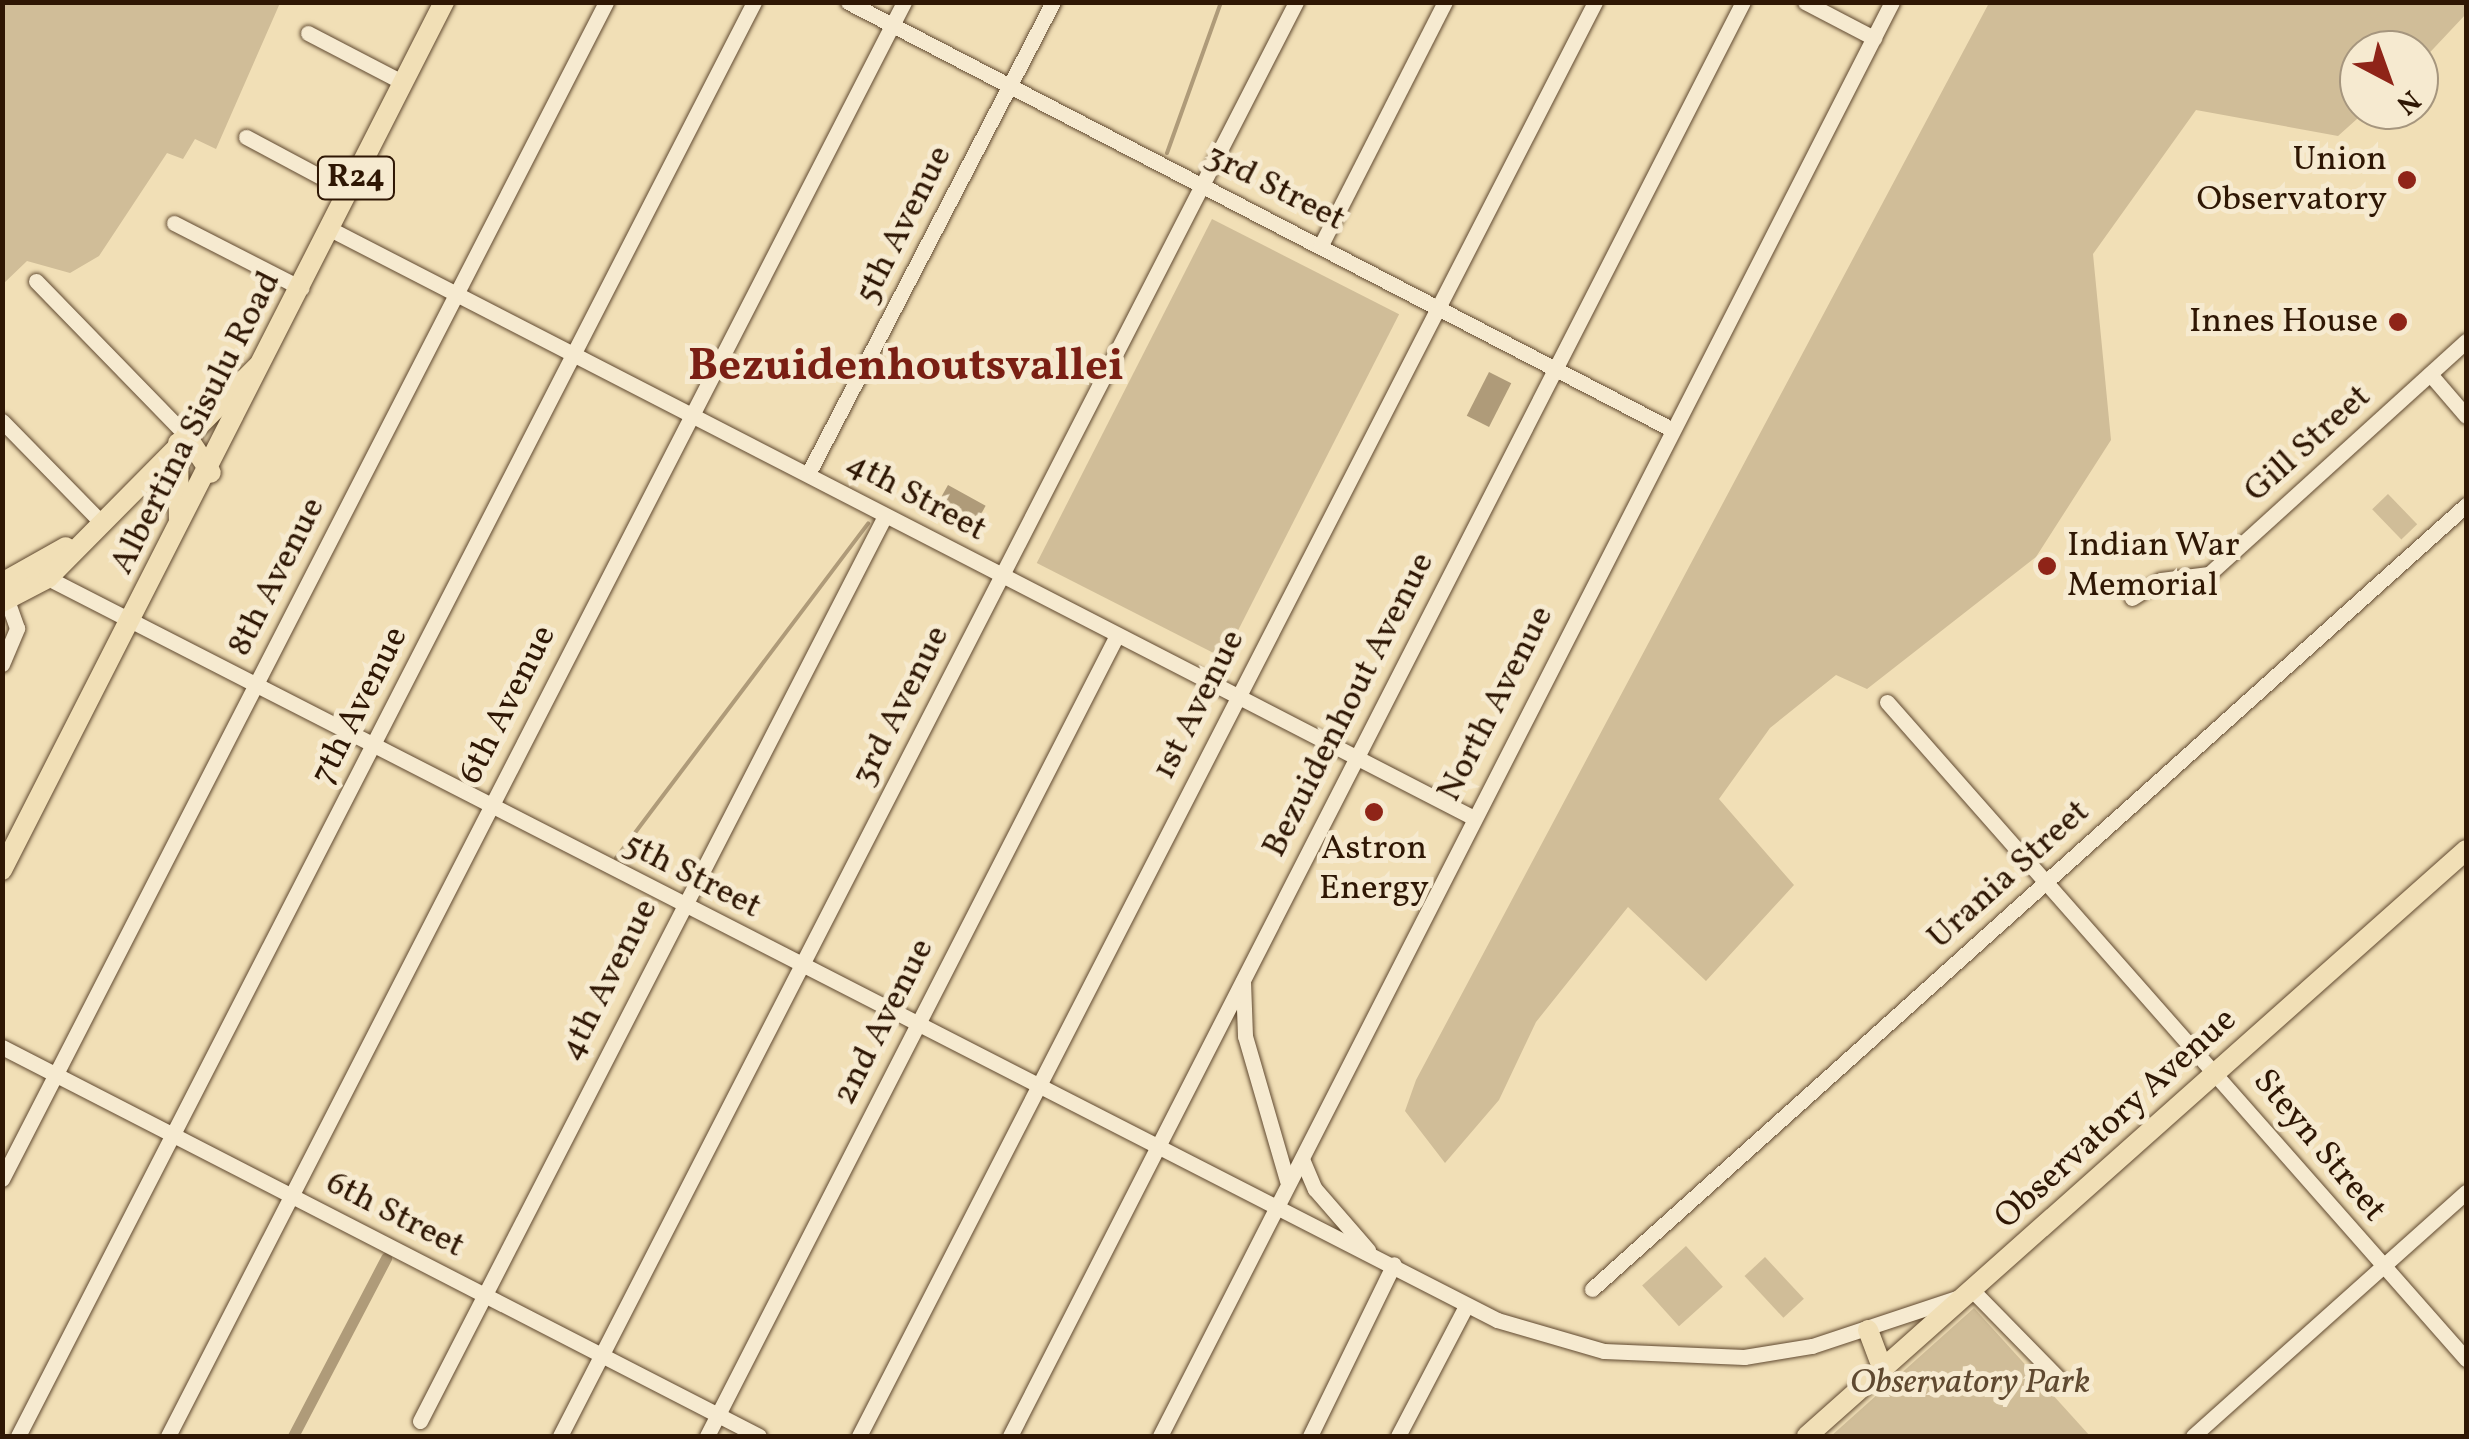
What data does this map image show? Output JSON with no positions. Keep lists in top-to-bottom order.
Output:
{
  "streets": {
    "main road": ["R24", "Albertina Sisulu Road", "Observatory Avenue"],
    "street": [
      "3rd Street",
      "5th Avenue",
      "Gill Street",
      "4th Street",
      "8th Avenue",
      "North Avenue",
      "6th Avenue",
      "1st Avenue",
      "Bezuidenhout Avenue",
      "7th Avenue",
      "3rd Avenue",
      "Urania Street",
      "5th Street",
      "4th Avenue",
      "2nd Avenue",
      "Steyn Street",
      "6th Street"
    ]
  },
  "crossings": [
    ["R24", "Albertina Sisulu Road"],
    ["3rd Street", "5th Avenue"],
    ["3rd Street", "North Avenue"],
    ["3rd Street", "6th Avenue"],
    ["3rd Street", "1st Avenue"],
    ["3rd Street", "Bezuidenhout Avenue"],
    ["3rd Street", "3rd Avenue"],
    ["5th Avenue", "4th Street"],
    ["Albertina Sisulu Road", "4th Street"],
    ["Albertina Sisulu Road", "5th Street"],
    ["4th Street", "8th Avenue"],
    ["4th Street", "North Avenue"],
    ["4th Street", "6th Avenue"],
    ["4th Street", "1st Avenue"],
    ["4th Street", "Bezuidenhout Avenue"],
    ["4th Street", "7th Avenue"],
    ["4th Street", "3rd Avenue"],
    ["4th Street", "4th Avenue"],
    ["4th Street", "2nd Avenue"],
    ["8th Avenue", "5th Street"],
    ["8th Avenue", "6th Street"],
    ["North Avenue", "5th Street"],
    ["6th Avenue", "5th Street"],
    ["6th Avenue", "6th Street"],
    ["1st Avenue", "5th Street"],
    ["Bezuidenhout Avenue", "5th Street"],
    ["7th Avenue", "5th Street"],
    ["7th Avenue", "6th Street"],
    ["3rd Avenue", "5th Street"],
    ["3rd Avenue", "6th Street"],
    ["Urania Street", "Steyn Street"],
    ["5th Street", "4th Avenue"],
    ["5th Street", "2nd Avenue"],
    ["4th Avenue", "6th Street"],
    ["2nd Avenue", "6th Street"],
    ["Observatory Avenue", "Steyn Street"]
  ],
  "districts": ["Bezuidenhoutsvallei"],
  "parks": ["Observatory Park"],
  "places": [
    "Union Observatory",
    "Innes House",
    "Indian War Memorial",
    "Astron Energy"
  ],
  "north": "bottom right"
}
